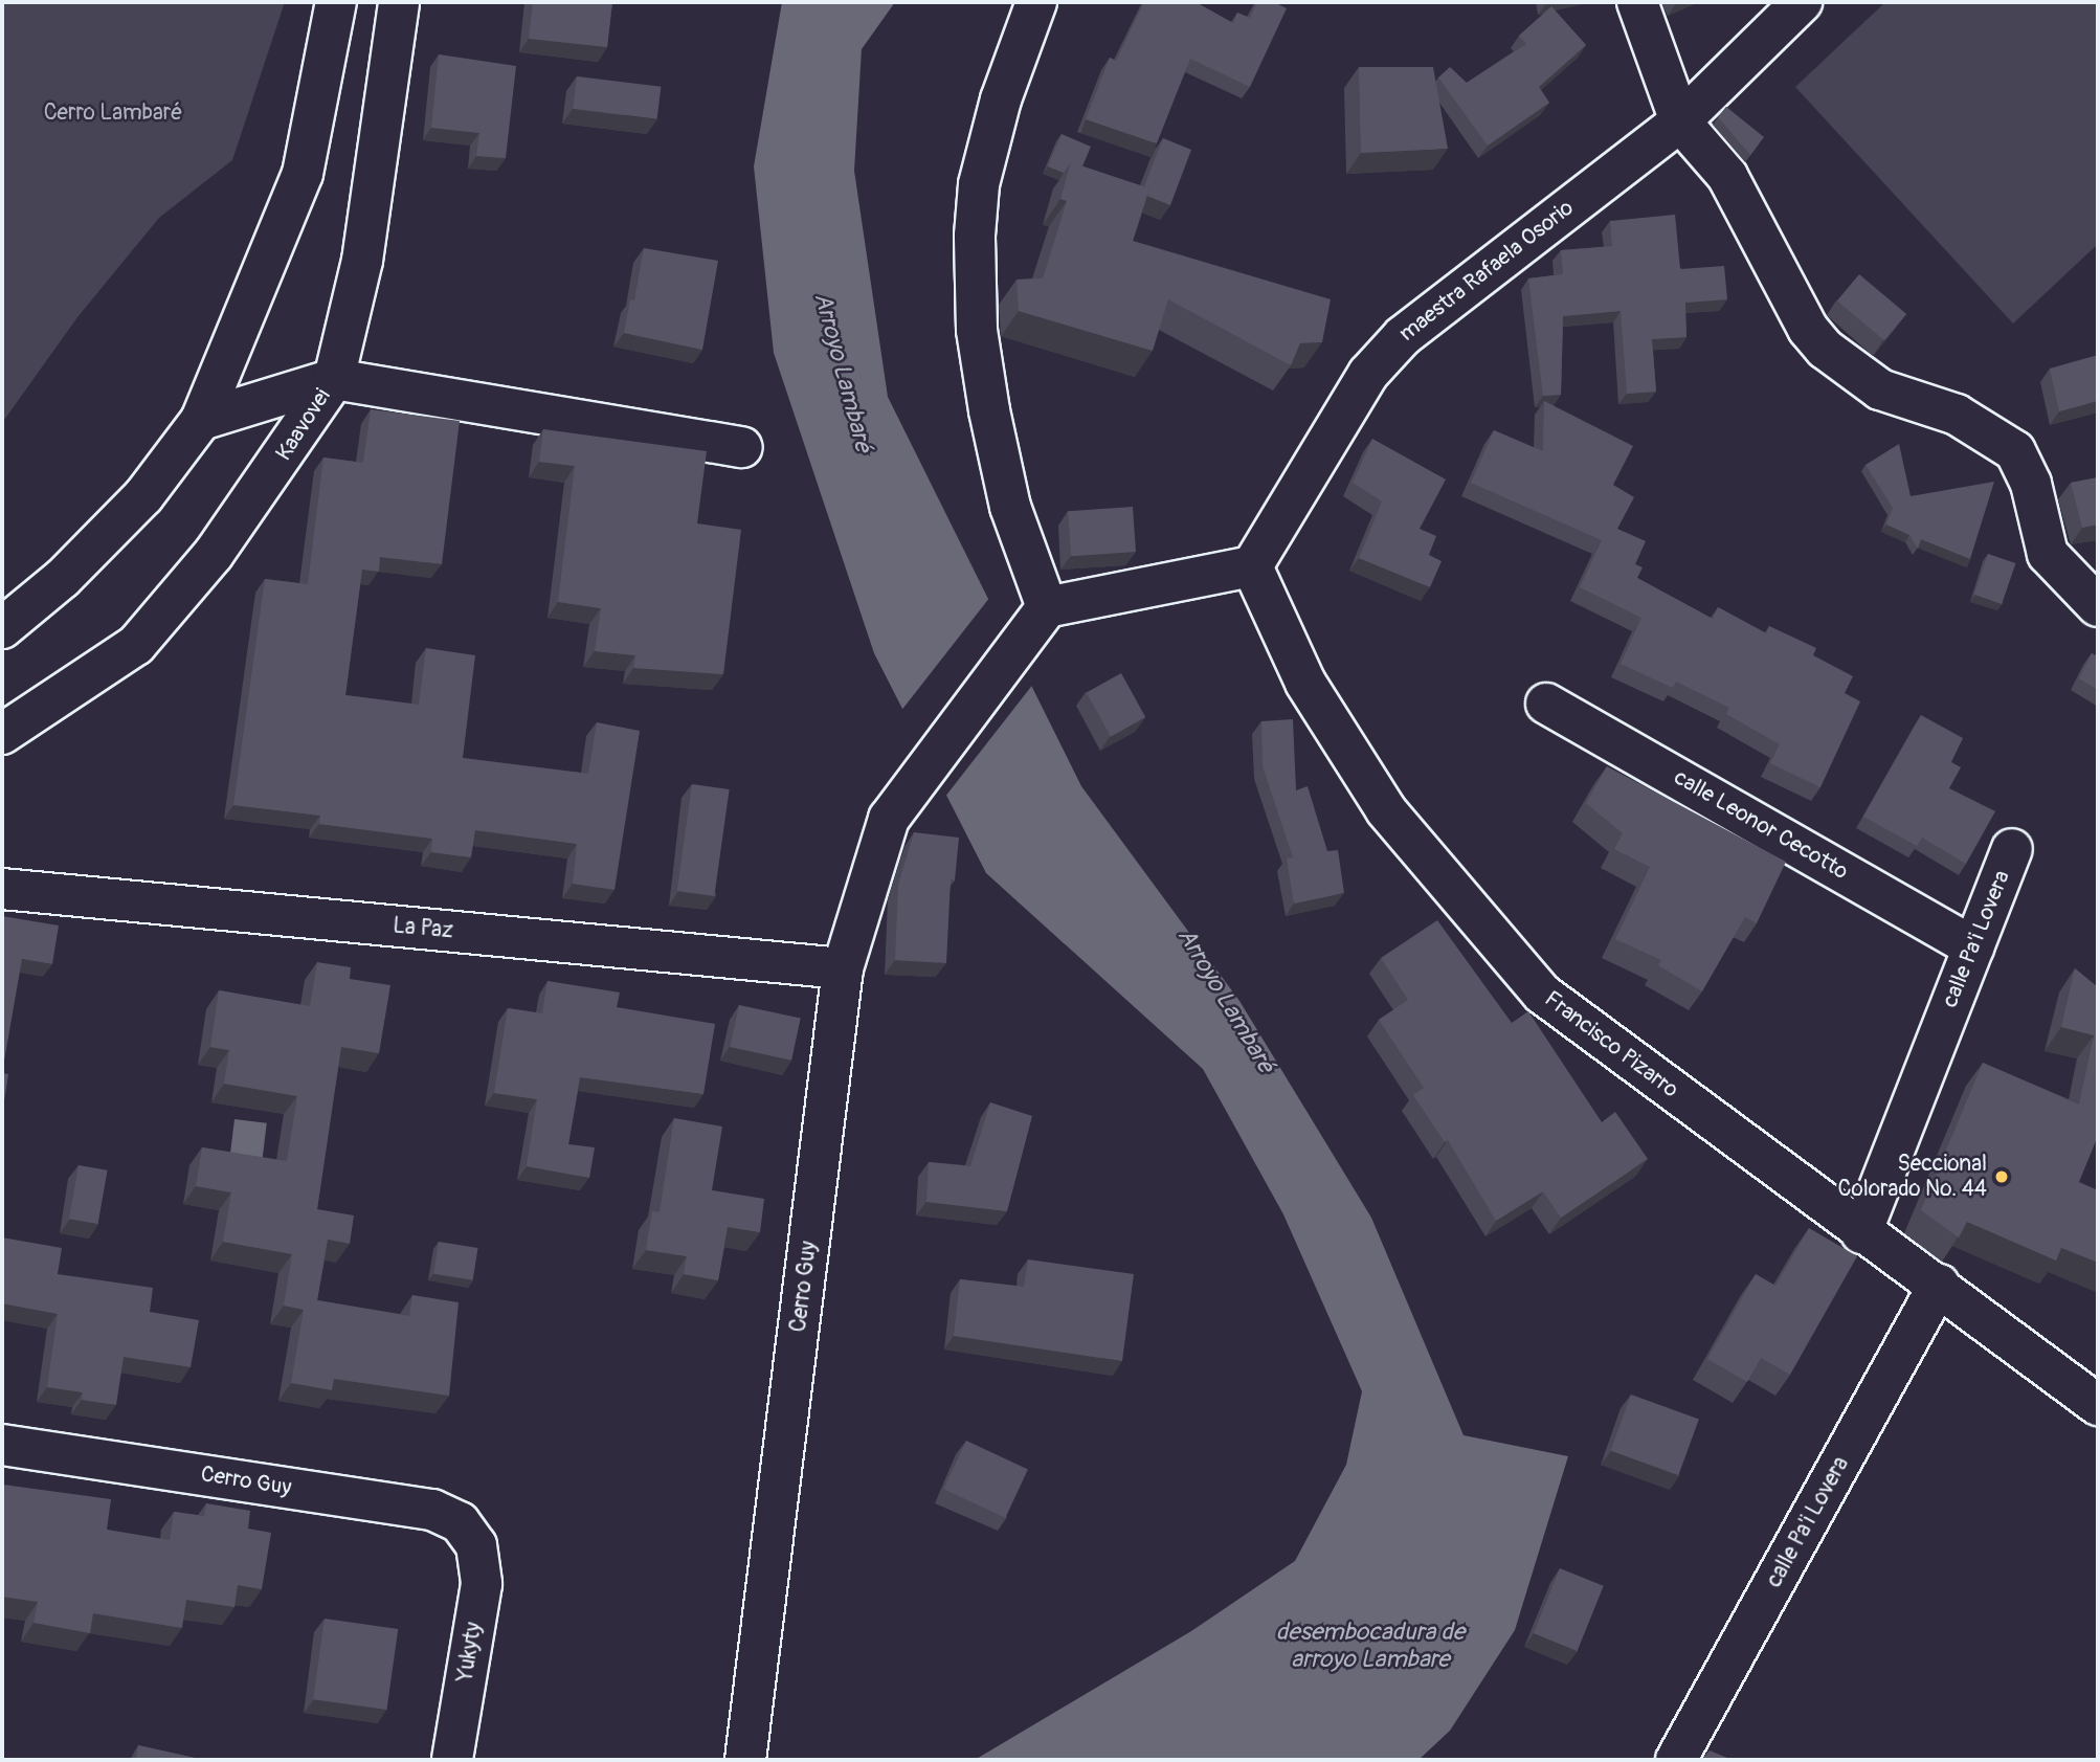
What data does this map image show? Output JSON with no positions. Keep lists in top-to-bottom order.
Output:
{
  "streets": {
    "street": [
      "maestra Rafaela Osorio",
      "Kaavovei",
      "calle Leonor Cecotto",
      "La Paz",
      "calle Pa'i Lovera",
      "Francisco Pizarro",
      "Cerro Guy",
      "Yukyty"
    ]
  },
  "crossings": [
    ["maestra Rafaela Osorio", "Francisco Pizarro"],
    ["calle Leonor Cecotto", "calle Pa'i Lovera"],
    ["La Paz", "Cerro Guy"],
    ["calle Pa'i Lovera", "Francisco Pizarro"],
    ["Cerro Guy", "Yukyty"]
  ],
  "water": ["Arroyo Lambaré", "desembocadura de arroyo Lambare"],
  "parks": ["Cerro Lambaré"],
  "places": ["Seccional Colorado No. 44"]
}
